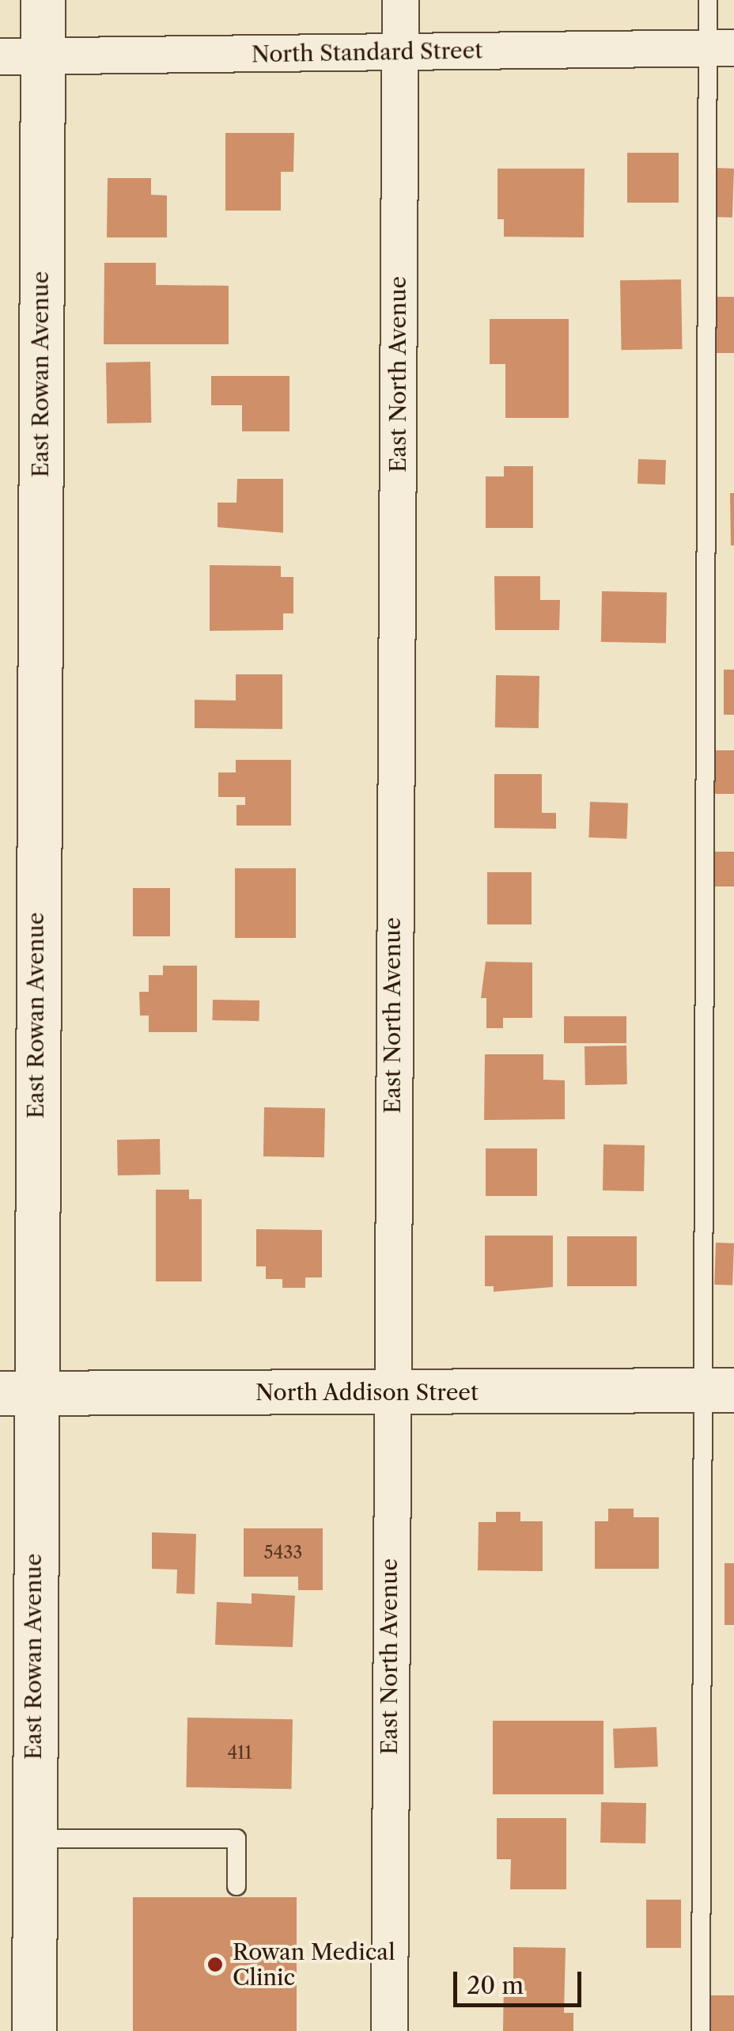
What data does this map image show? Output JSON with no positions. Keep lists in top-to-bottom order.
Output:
{
  "streets": {
    "street": [
      "North Standard Street",
      "East Rowan Avenue",
      "East North Avenue",
      "North Addison Street"
    ]
  },
  "crossings": [
    ["North Standard Street", "East Rowan Avenue"],
    ["North Standard Street", "East North Avenue"],
    ["East Rowan Avenue", "North Addison Street"],
    ["East North Avenue", "North Addison Street"]
  ],
  "places": ["Rowan Medical Clinic"],
  "house_numbers": ["5433", "411"],
  "scale_bar": "20 m"
}
